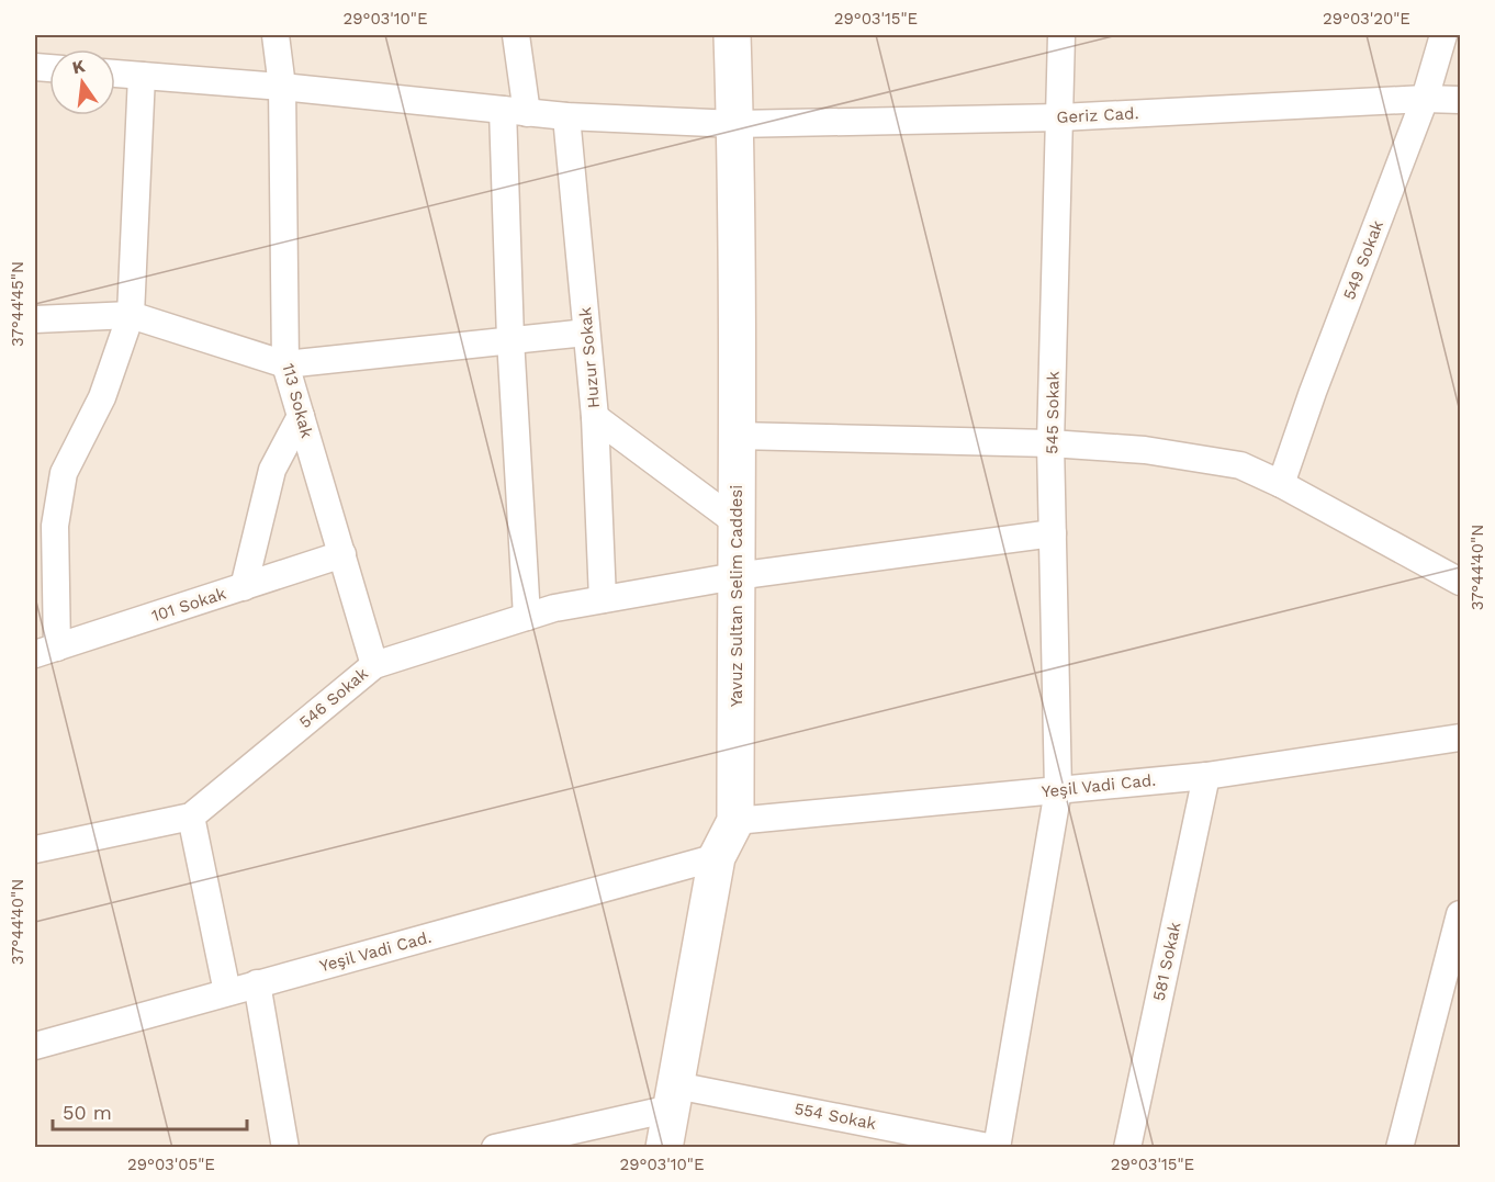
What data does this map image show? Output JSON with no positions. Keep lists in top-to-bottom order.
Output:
{
  "streets": {
    "street": [
      "Geriz Cad.",
      "549 Sokak",
      "Huzur Sokak",
      "113 Sokak",
      "545 Sokak",
      "Yavuz Sultan Selim Caddesi",
      "101 Sokak",
      "546 Sokak",
      "Yeşil Vadi Cad.",
      "581 Sokak",
      "554 Sokak"
    ]
  },
  "crossings": [
    ["Geriz Cad.", "549 Sokak"],
    ["Geriz Cad.", "Huzur Sokak"],
    ["Geriz Cad.", "113 Sokak"],
    ["Geriz Cad.", "545 Sokak"],
    ["Geriz Cad.", "Yavuz Sultan Selim Caddesi"],
    ["Huzur Sokak", "546 Sokak"],
    ["113 Sokak", "101 Sokak"],
    ["113 Sokak", "546 Sokak"],
    ["545 Sokak", "546 Sokak"],
    ["545 Sokak", "Yeşil Vadi Cad."],
    ["Yavuz Sultan Selim Caddesi", "546 Sokak"],
    ["Yavuz Sultan Selim Caddesi", "Yeşil Vadi Cad."],
    ["Yavuz Sultan Selim Caddesi", "554 Sokak"],
    ["Yeşil Vadi Cad.", "581 Sokak"]
  ],
  "scale_bar": "50 m",
  "north": "top",
  "coordinates": [
    "29°03'10\"E",
    "29°03'15\"E",
    "29°03'20\"E",
    "37°44'45\"N",
    "37°44'40\"N",
    "29°03'05\"E"
  ]
}
